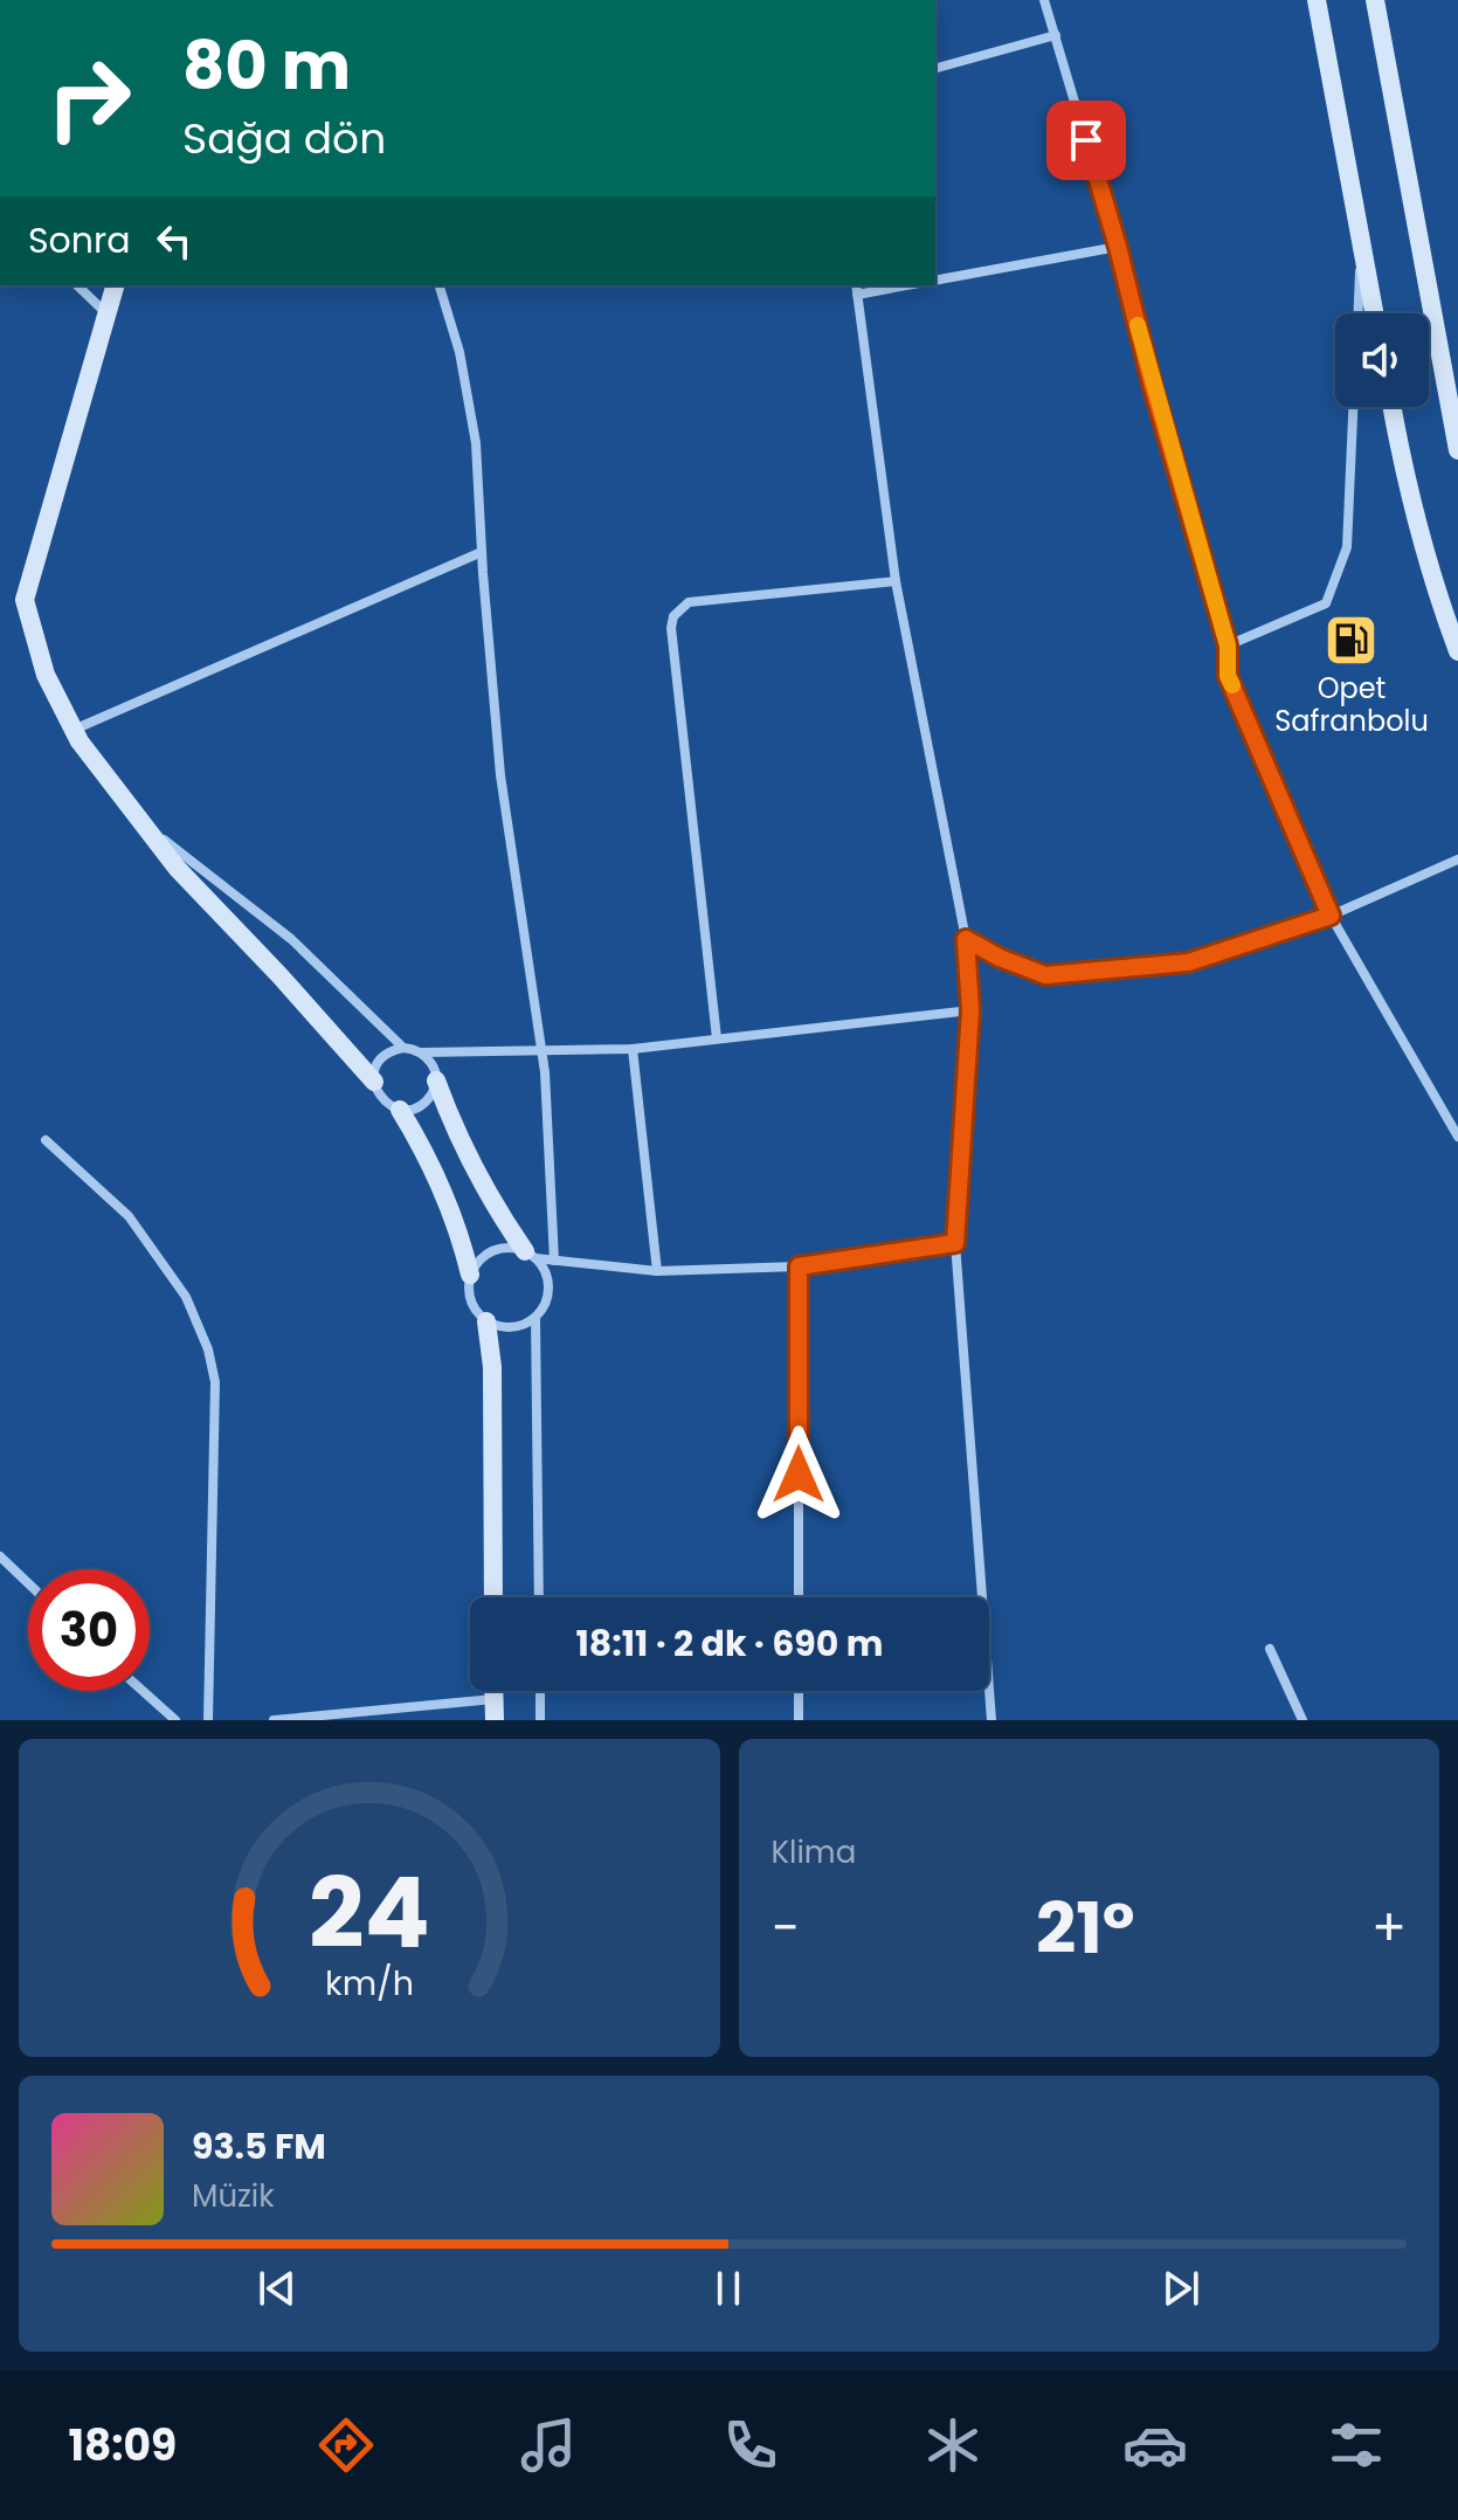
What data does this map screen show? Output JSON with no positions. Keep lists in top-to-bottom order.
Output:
{
  "places": {
    "fuel station": ["Opet Safranbolu"]
  },
  "page": {
    "turn": ["80 m", "Sağa dön"],
    "then": "Sonra",
    "limit": "30",
    "trip": "18:11 · 2 dk · 690 m",
    "tile": "Klima",
    "heat": ["−", "21°", "+"],
    "song": ["93.5 FM", "Müzik"],
    "tabs": "18:09",
    "gauge": ["24", "km/h"]
  }
}
